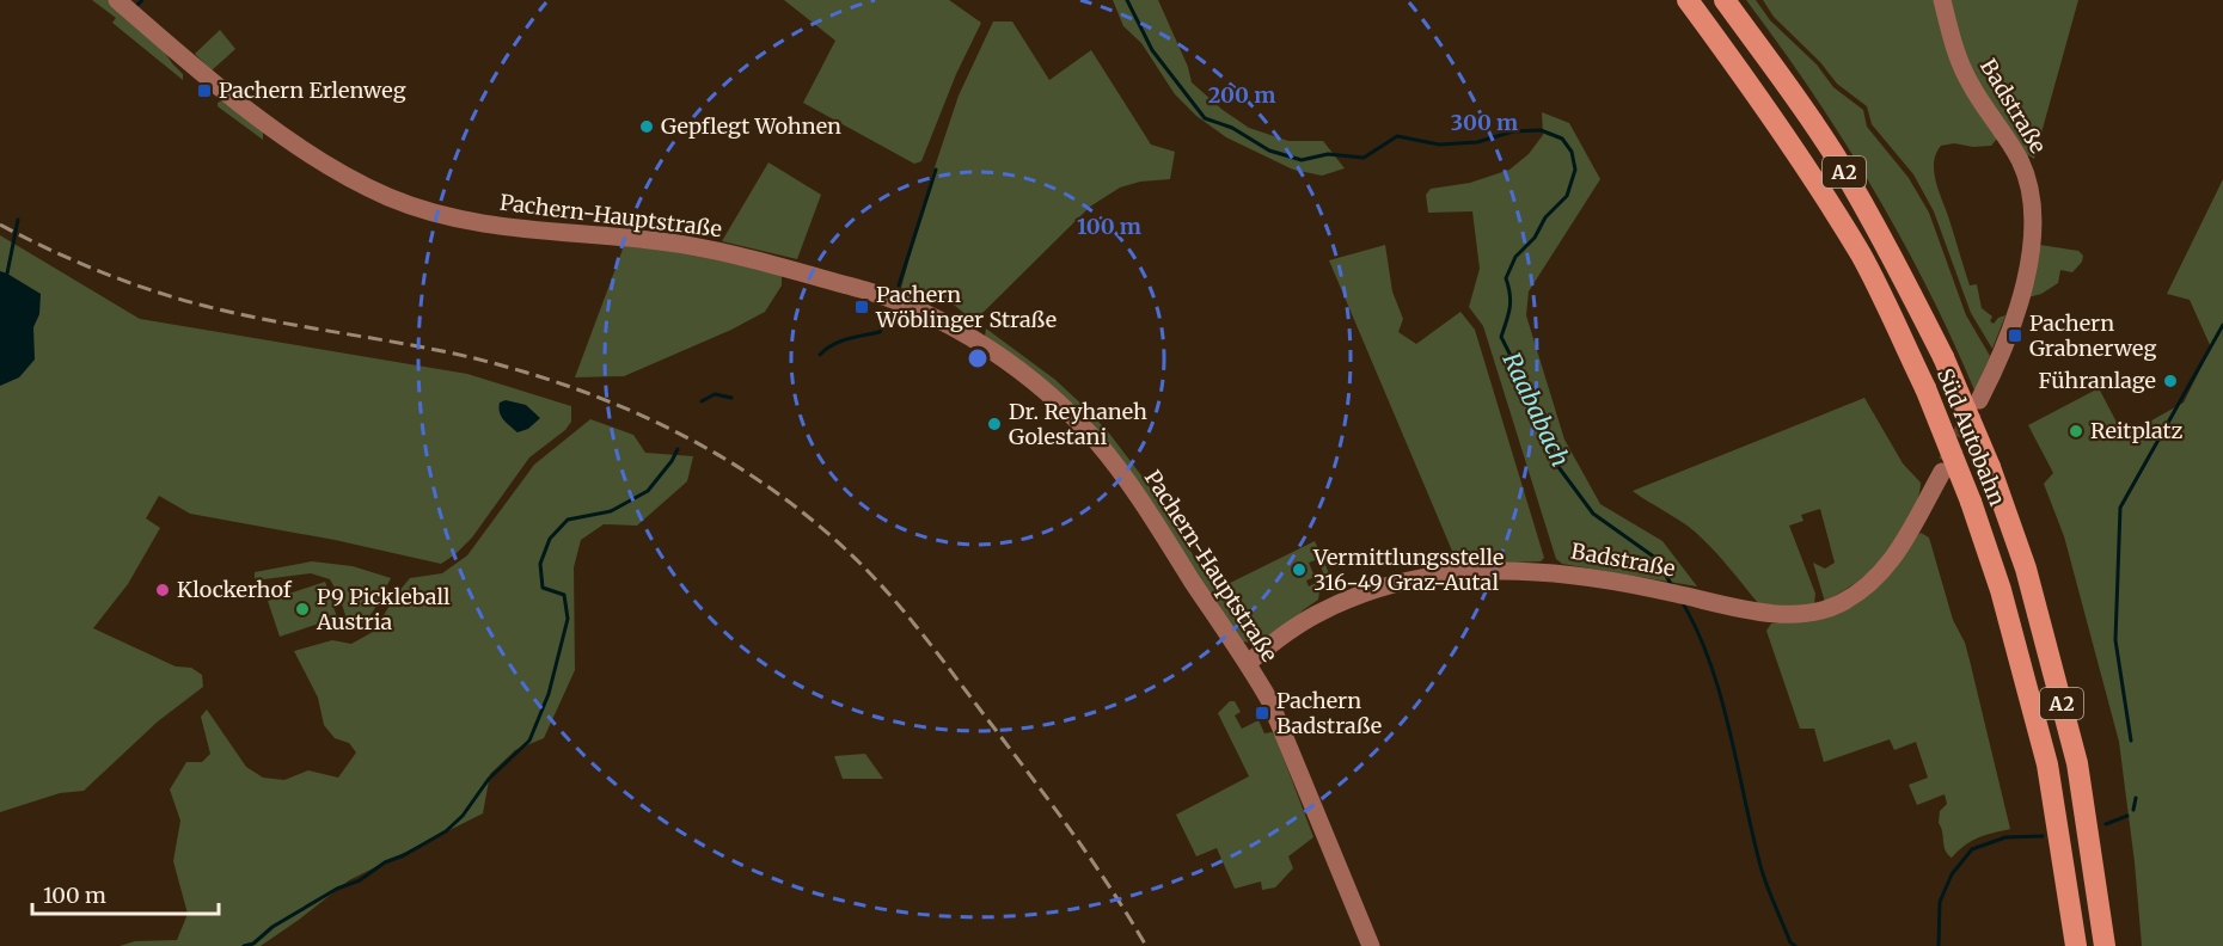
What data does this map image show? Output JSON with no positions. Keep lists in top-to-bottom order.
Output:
{
  "streets": {
    "highway": ["A2", "Süd Autobahn"],
    "main road": ["Badstraße", "Pachern-Hauptstraße"]
  },
  "crossings": [
    ["Badstraße", "Pachern-Hauptstraße"]
  ],
  "water": ["Raababach"],
  "places": {
    "transit": [
      "Pachern Erlenweg",
      "Pachern Wöblinger Straße",
      "Pachern Grabnerweg",
      "Pachern Badstraße"
    ],
    "other": [
      "Gepflegt Wohnen",
      "Führanlage",
      "Dr. Reyhaneh Golestani",
      "Reitplatz",
      "Vermittlungsstelle 316-49 Graz-Autal",
      "Klockerhof",
      "P9 Pickleball Austria"
    ]
  },
  "scale_bar": "100 m",
  "rings": ["200 m", "300 m", "100 m"]
}
